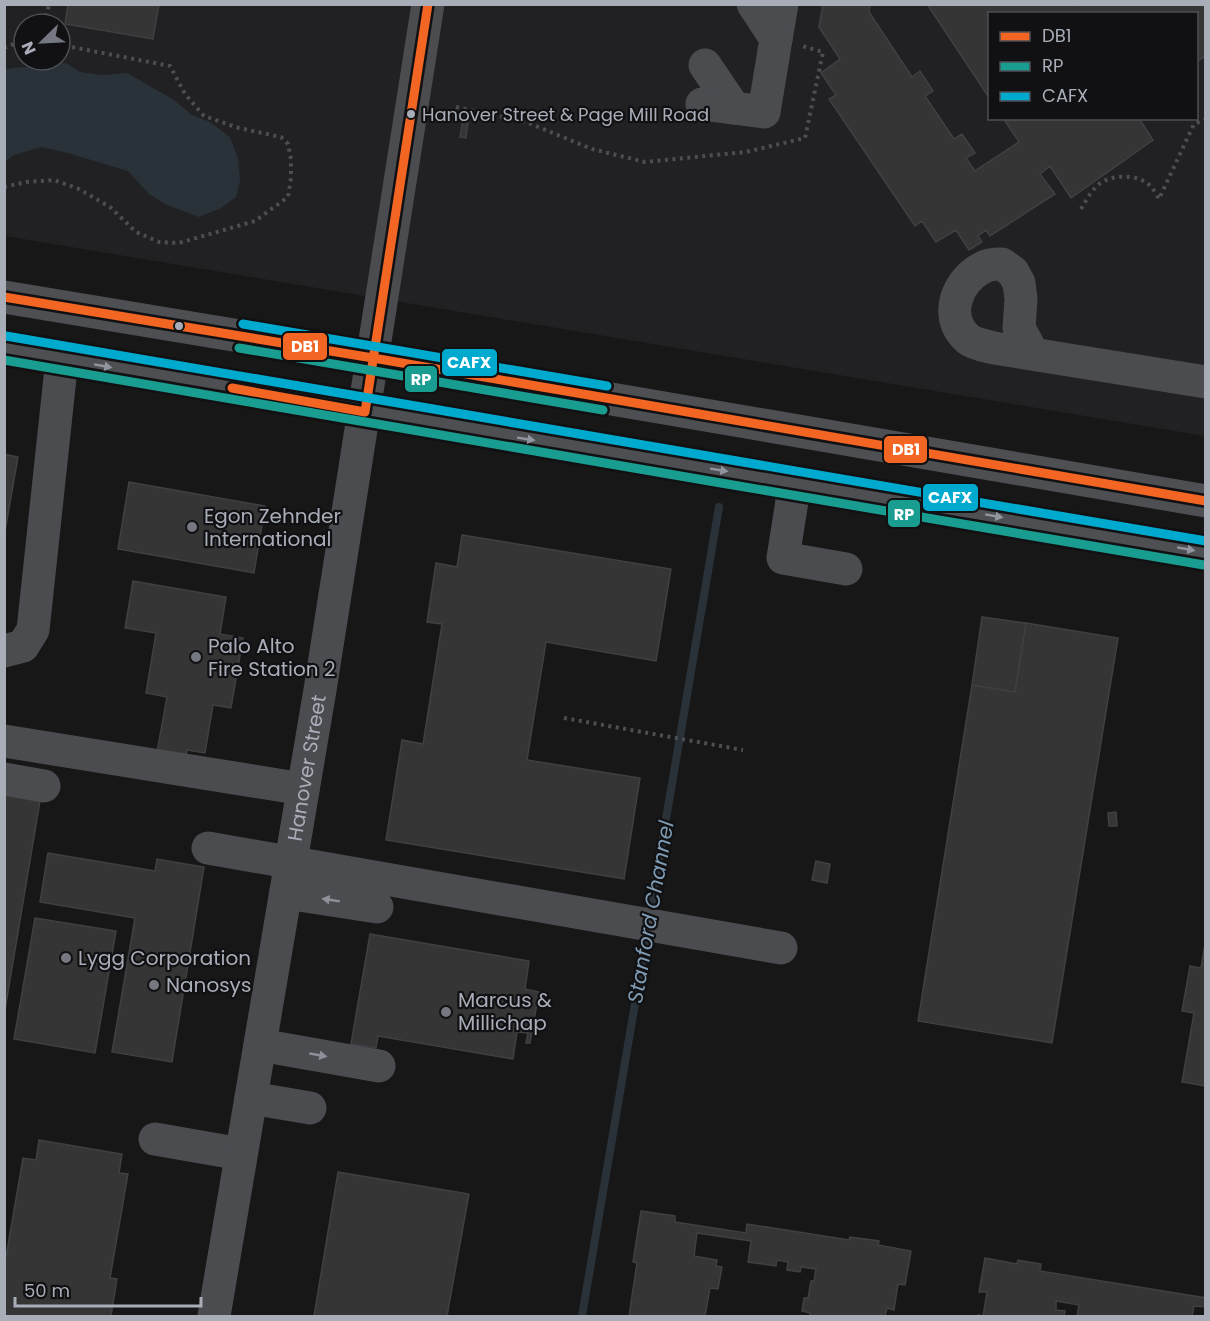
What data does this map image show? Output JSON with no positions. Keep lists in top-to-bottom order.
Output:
{
  "streets": {
    "street": ["Hanover Street"]
  },
  "water": ["Stanford Channel"],
  "places": [
    "Hanover Street & Page Mill Road",
    "Egon Zehnder International",
    "Palo Alto Fire Station 2",
    "Lygg Corporation",
    "Nanosys",
    "Marcus & Millichap"
  ],
  "lines": ["transit line DB1", "transit line CAFX", "transit line RP"],
  "legend": ["DB1", "RP", "CAFX"],
  "scale_bar": "50 m",
  "north": "bottom left"
}
